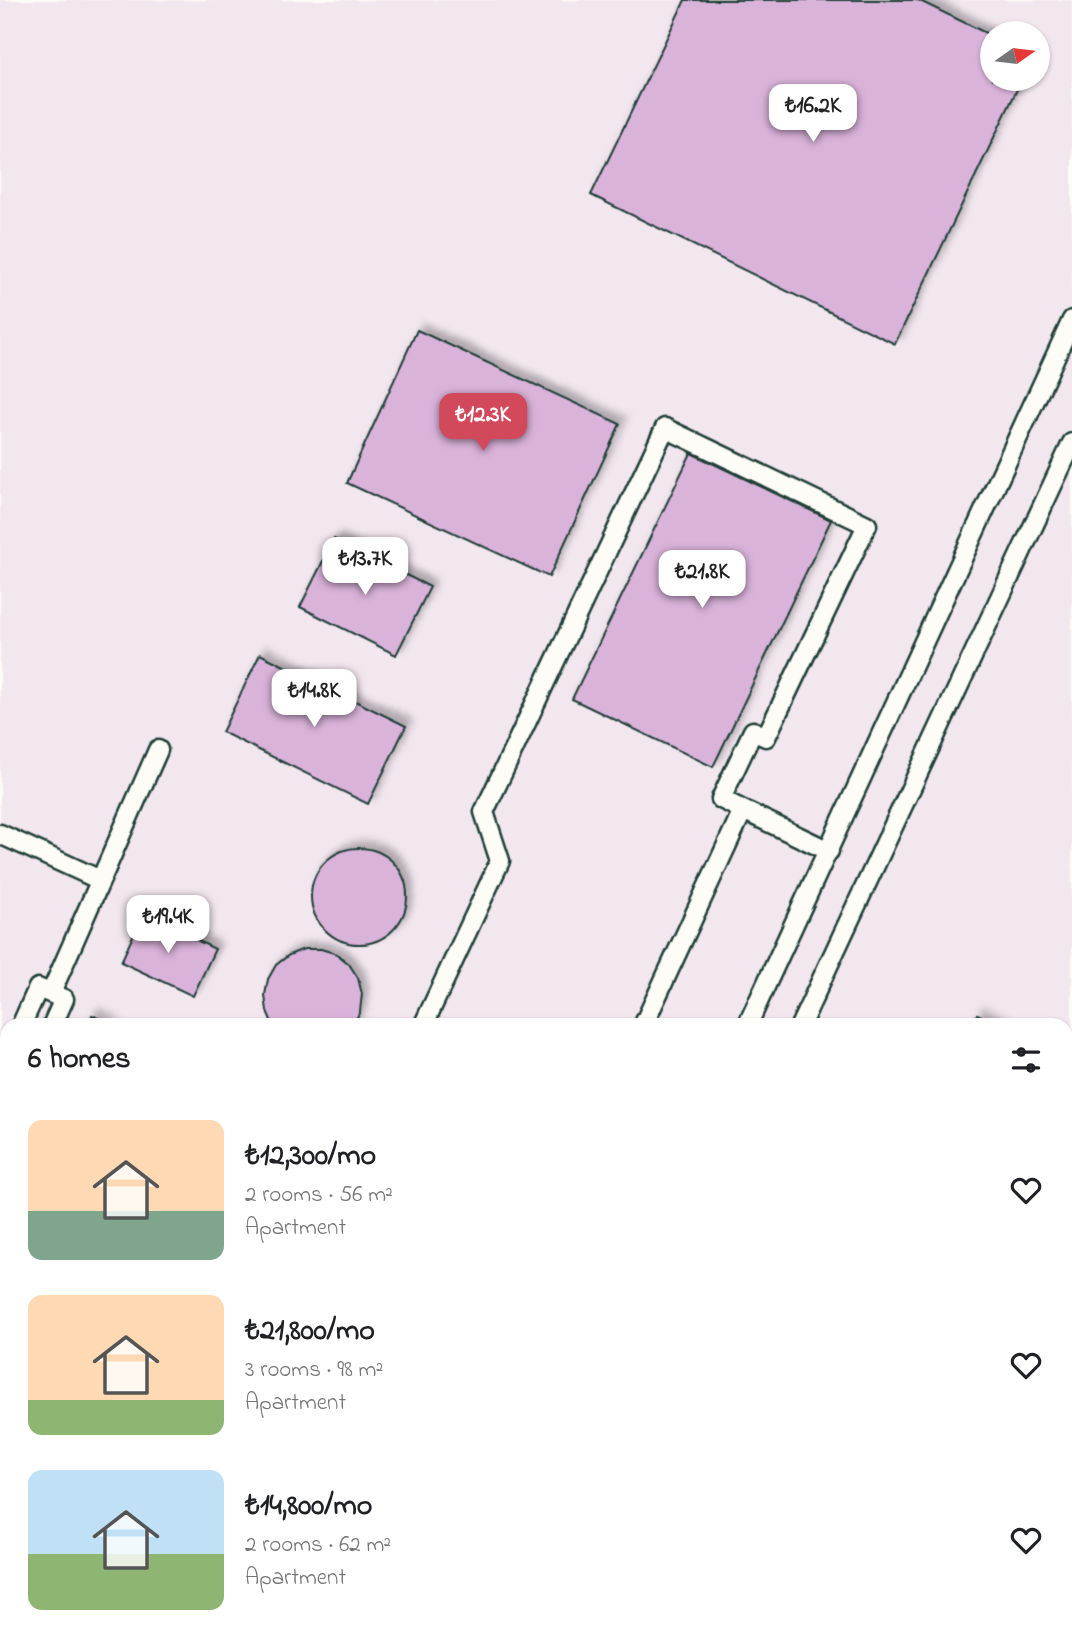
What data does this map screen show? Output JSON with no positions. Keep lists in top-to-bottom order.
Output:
{
  "north": "right",
  "page": {
    "price": [
      "₺16.2K",
      "₺12.3K",
      "₺13.7K",
      "₺21.8K",
      "₺14.8K",
      "₺19.4K"
    ],
    "heading": "6 homes",
    "list": [
      {
        "name": "₺12,300/mo",
        "note": "2 rooms · 56 m² · Apartment"
      },
      {
        "name": "₺21,800/mo",
        "note": "3 rooms · 98 m² · Apartment"
      },
      {
        "name": "₺14,800/mo",
        "note": "2 rooms · 62 m² · Apartment"
      }
    ]
  }
}
